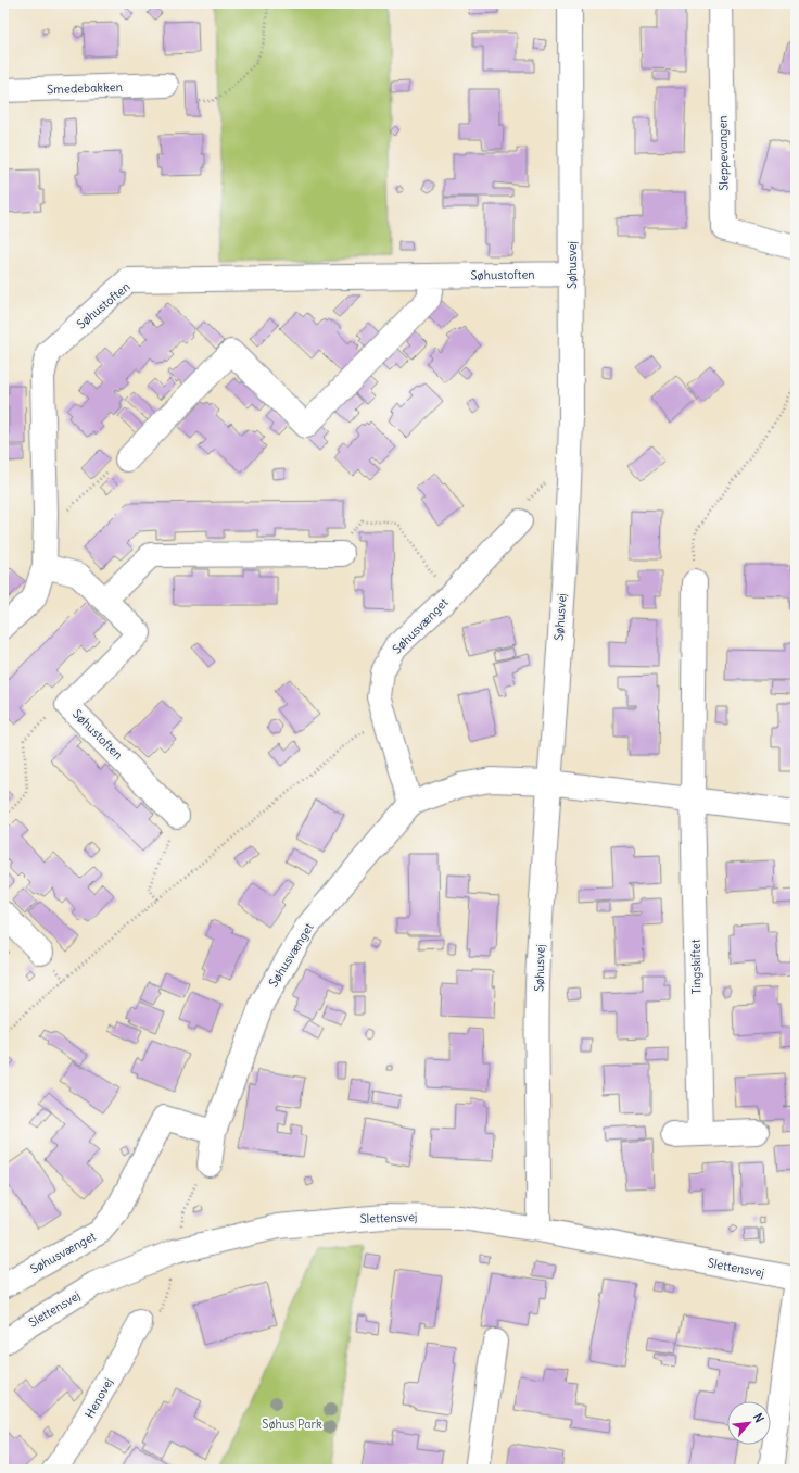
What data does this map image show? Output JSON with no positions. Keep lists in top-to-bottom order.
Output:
{
  "streets": {
    "street": [
      "Smedebakken",
      "Sleppevangen",
      "Søhusvej",
      "Søhustoften",
      "Søhusvænget",
      "Tingskiftet",
      "Slettensvej",
      "Henovej"
    ]
  },
  "crossings": [
    ["Søhusvej", "Søhustoften"],
    ["Søhusvej", "Søhusvænget"],
    ["Søhusvej", "Slettensvej"]
  ],
  "parks": ["Søhus Park"],
  "north": "top right"
}
